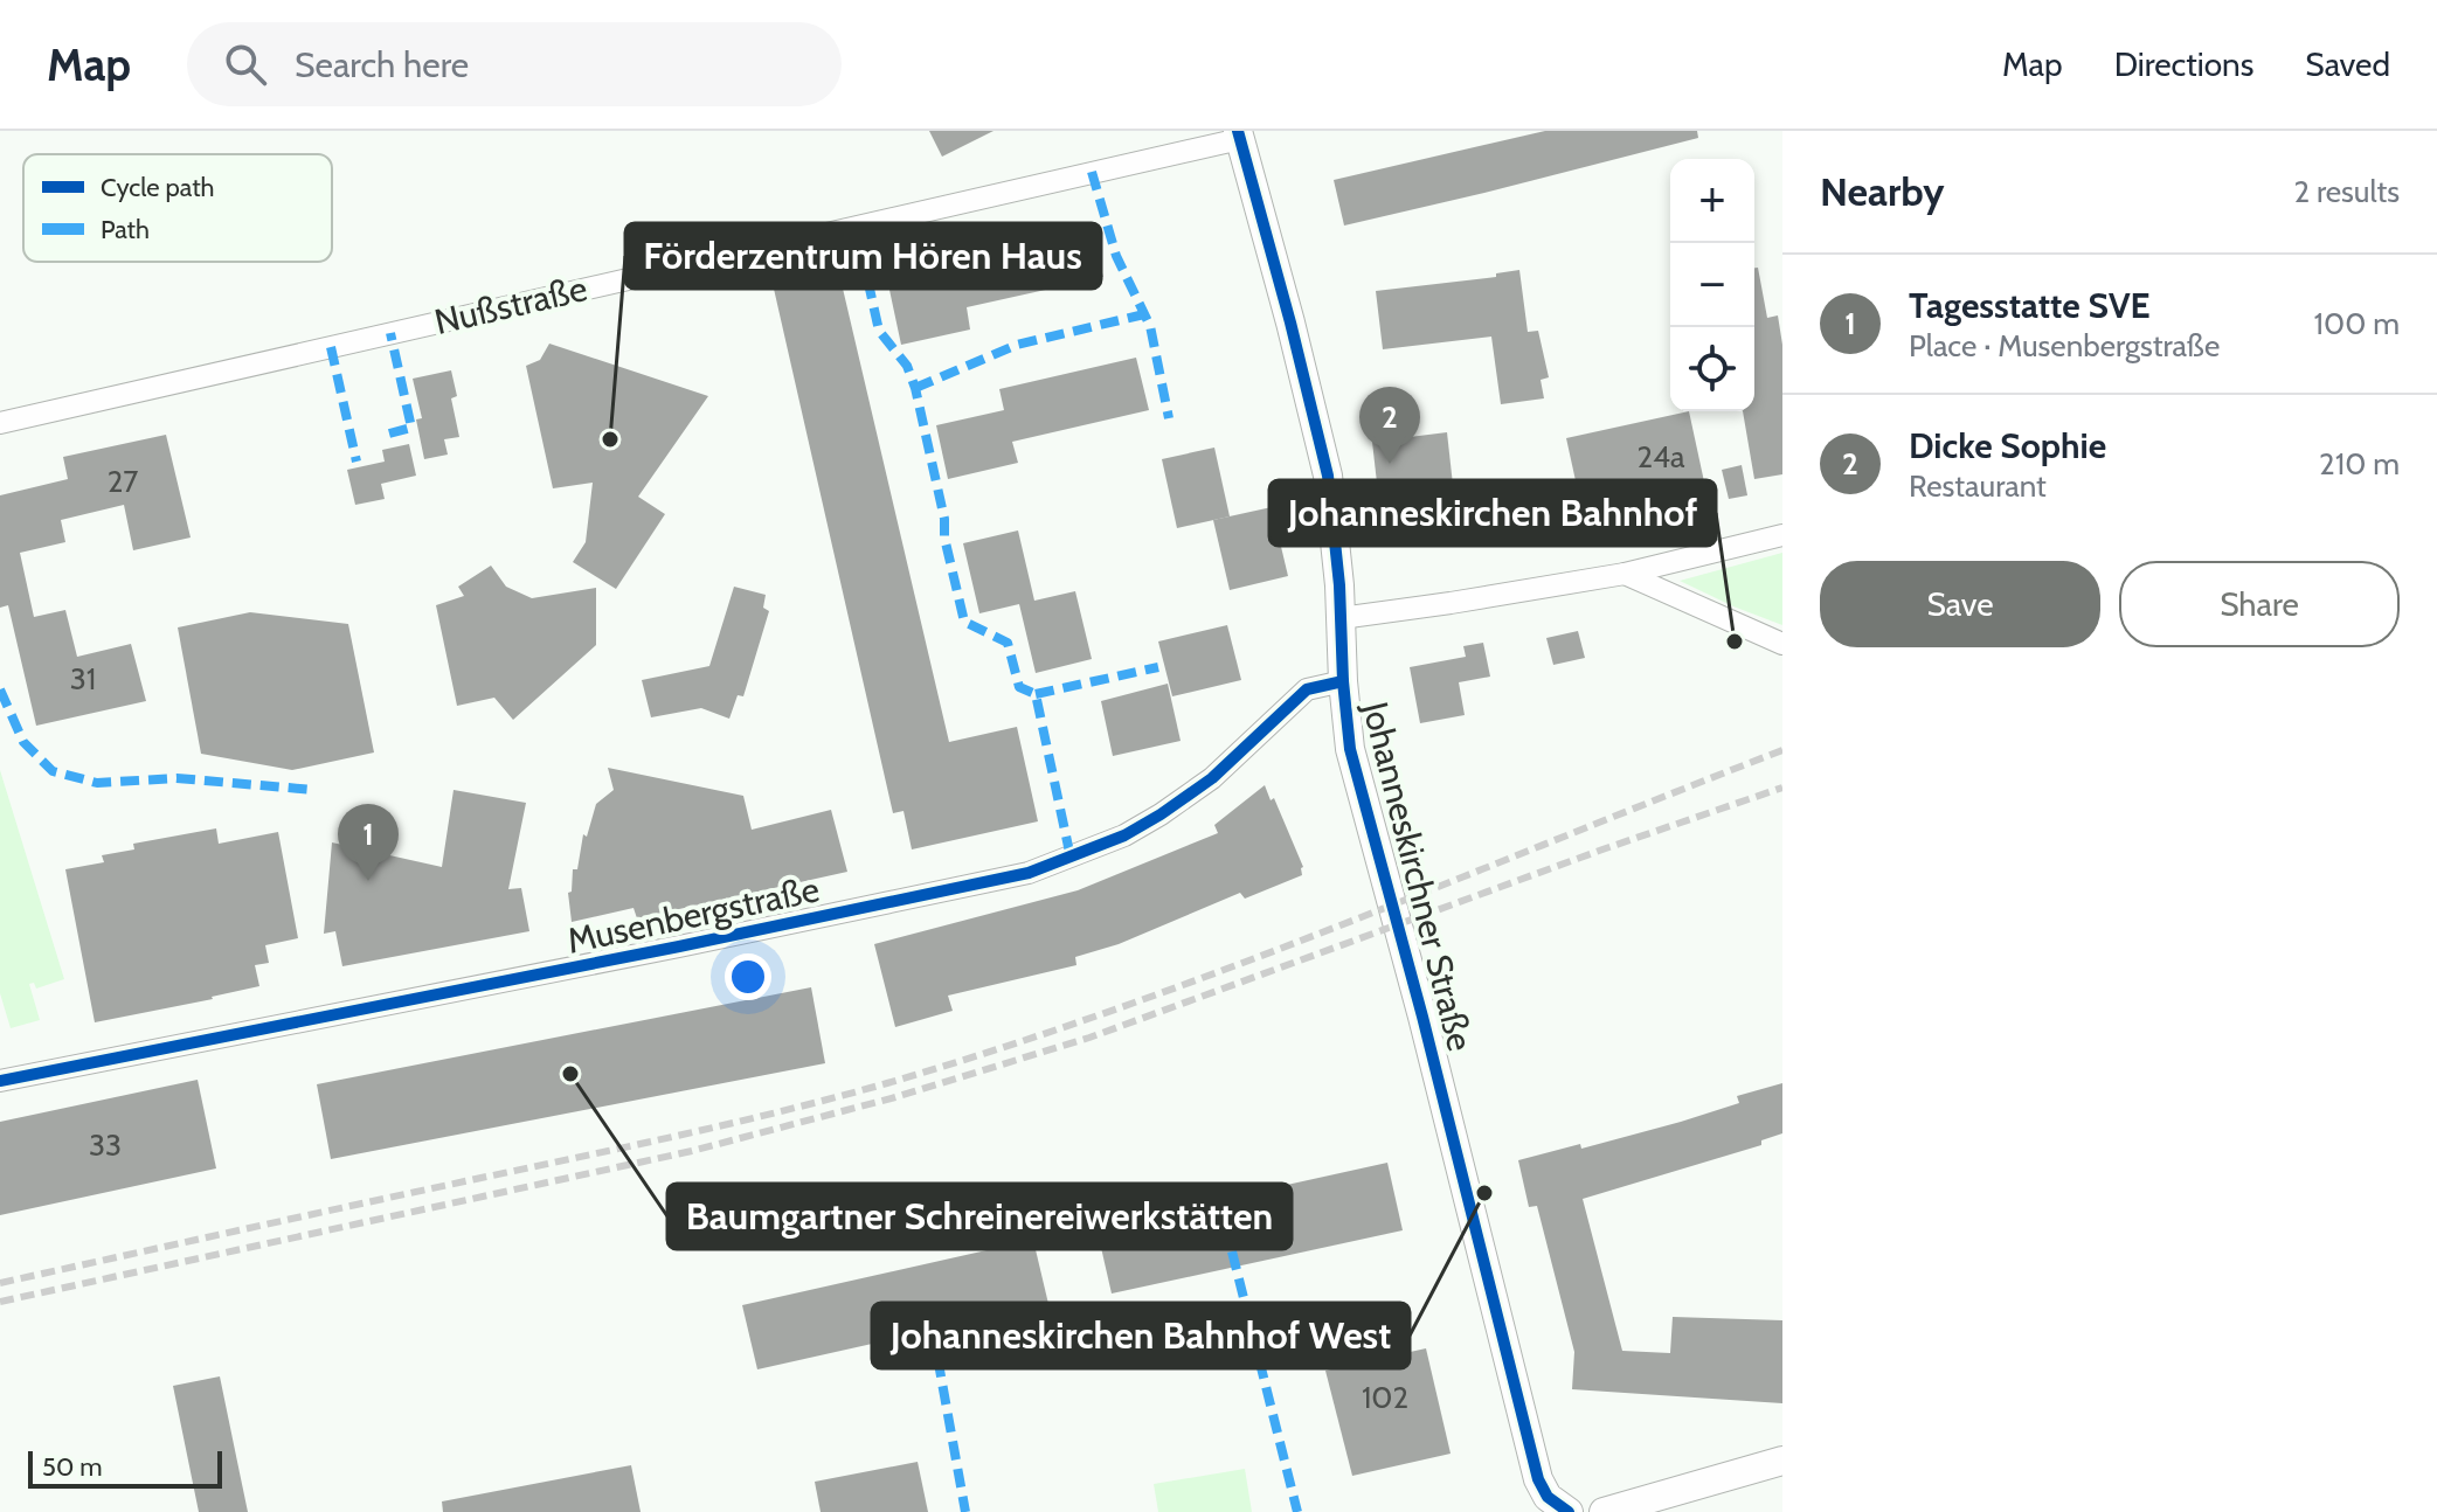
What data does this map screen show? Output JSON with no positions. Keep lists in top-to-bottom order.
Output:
{
  "streets": {
    "street": ["Nußstraße", "Johanneskirchner Straße", "Musenbergstraße"]
  },
  "crossings": [
    ["Nußstraße", "Johanneskirchner Straße"],
    ["Johanneskirchner Straße", "Musenbergstraße"]
  ],
  "places": [
    "Förderzentrum Hören Haus",
    "Johanneskirchen Bahnhof",
    "Baumgartner Schreinereiwerkstätten",
    "Johanneskirchen Bahnhof West"
  ],
  "house_numbers": [
    "24a",
    "27",
    "31",
    "33",
    "102"
  ],
  "legend": ["Cycle path", "Path"],
  "scale_bar": "50 m",
  "page": {
    "header": "Map",
    "search": "Search here",
    "nav": ["Map", "Directions", "Saved"],
    "heading": ["Nearby", "2 results"],
    "map_buttons": ["+", "−"],
    "list": [
      {
        "mark": "1",
        "name": "Tagesstatte SVE",
        "note": "Place · Musenbergstraße",
        "value": "100 m"
      },
      {
        "mark": "2",
        "name": "Dicke Sophie",
        "note": "Restaurant",
        "value": "210 m"
      }
    ],
    "pins": ["2", "1"],
    "buttons": ["Save", "Share"],
    "scale": "50 m"
  }
}
